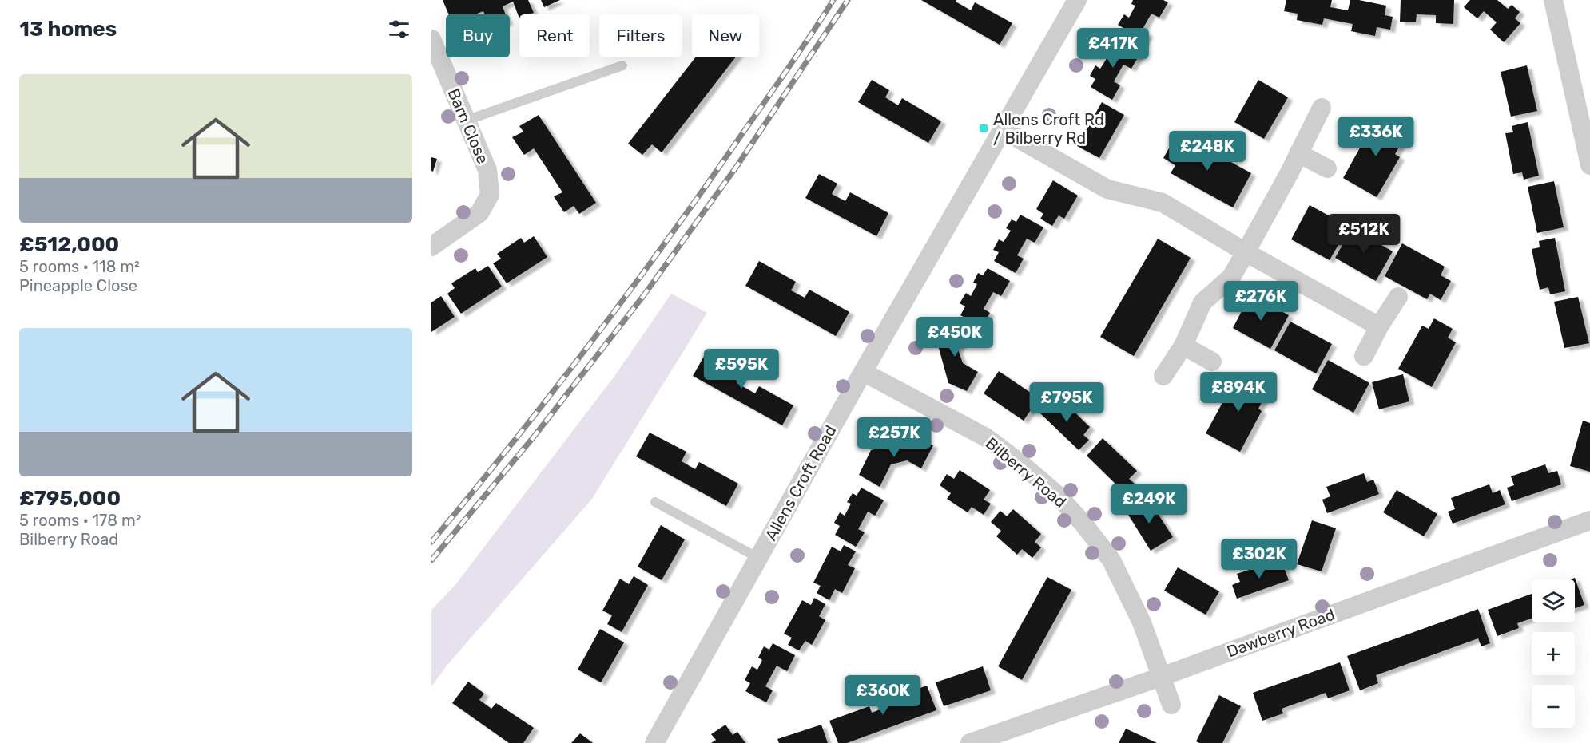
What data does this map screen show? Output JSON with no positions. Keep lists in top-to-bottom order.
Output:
{
  "streets": {
    "street": [
      "Barn Close",
      "Bilberry Road",
      "Allens Croft Road",
      "Dawberry Road"
    ]
  },
  "crossings": [
    ["Bilberry Road", "Allens Croft Road"],
    ["Bilberry Road", "Dawberry Road"]
  ],
  "places": {
    "transit": ["Allens Croft Rd / Bilberry Rd"]
  },
  "page": {
    "heading": "13 homes",
    "chip": [
      "Buy",
      "Rent",
      "Filters",
      "New"
    ],
    "price": [
      "£417K",
      "£336K",
      "£248K",
      "£512K",
      "£276K",
      "£450K",
      "£595K",
      "£894K",
      "£795K",
      "£257K",
      "£249K",
      "£302K",
      "£360K"
    ],
    "list": [
      {
        "name": "£512,000",
        "note": "5 rooms · 118 m² · Pineapple Close"
      },
      {
        "name": "£795,000",
        "note": "5 rooms · 178 m² · Bilberry Road"
      }
    ],
    "map_buttons": ["+", "−"]
  }
}
